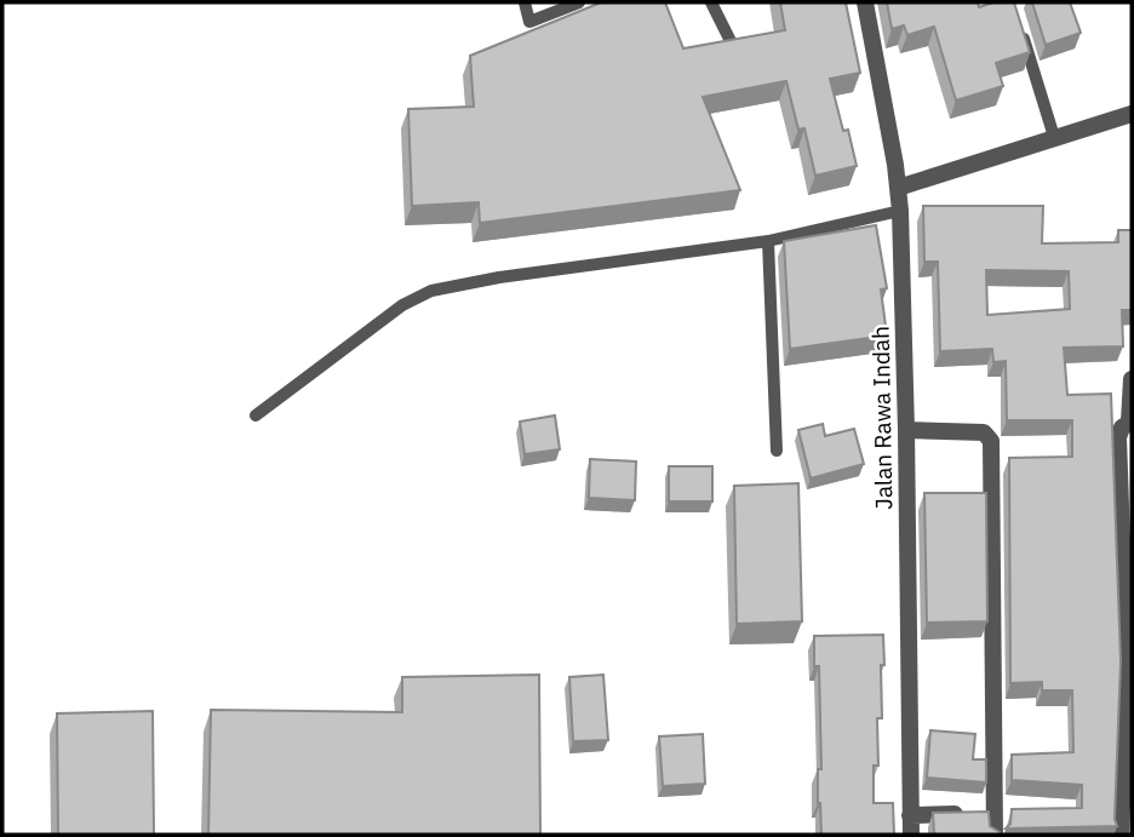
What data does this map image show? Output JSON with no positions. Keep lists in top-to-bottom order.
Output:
{
  "streets": {
    "street": ["Jalan Rawa Indah"]
  }
}
